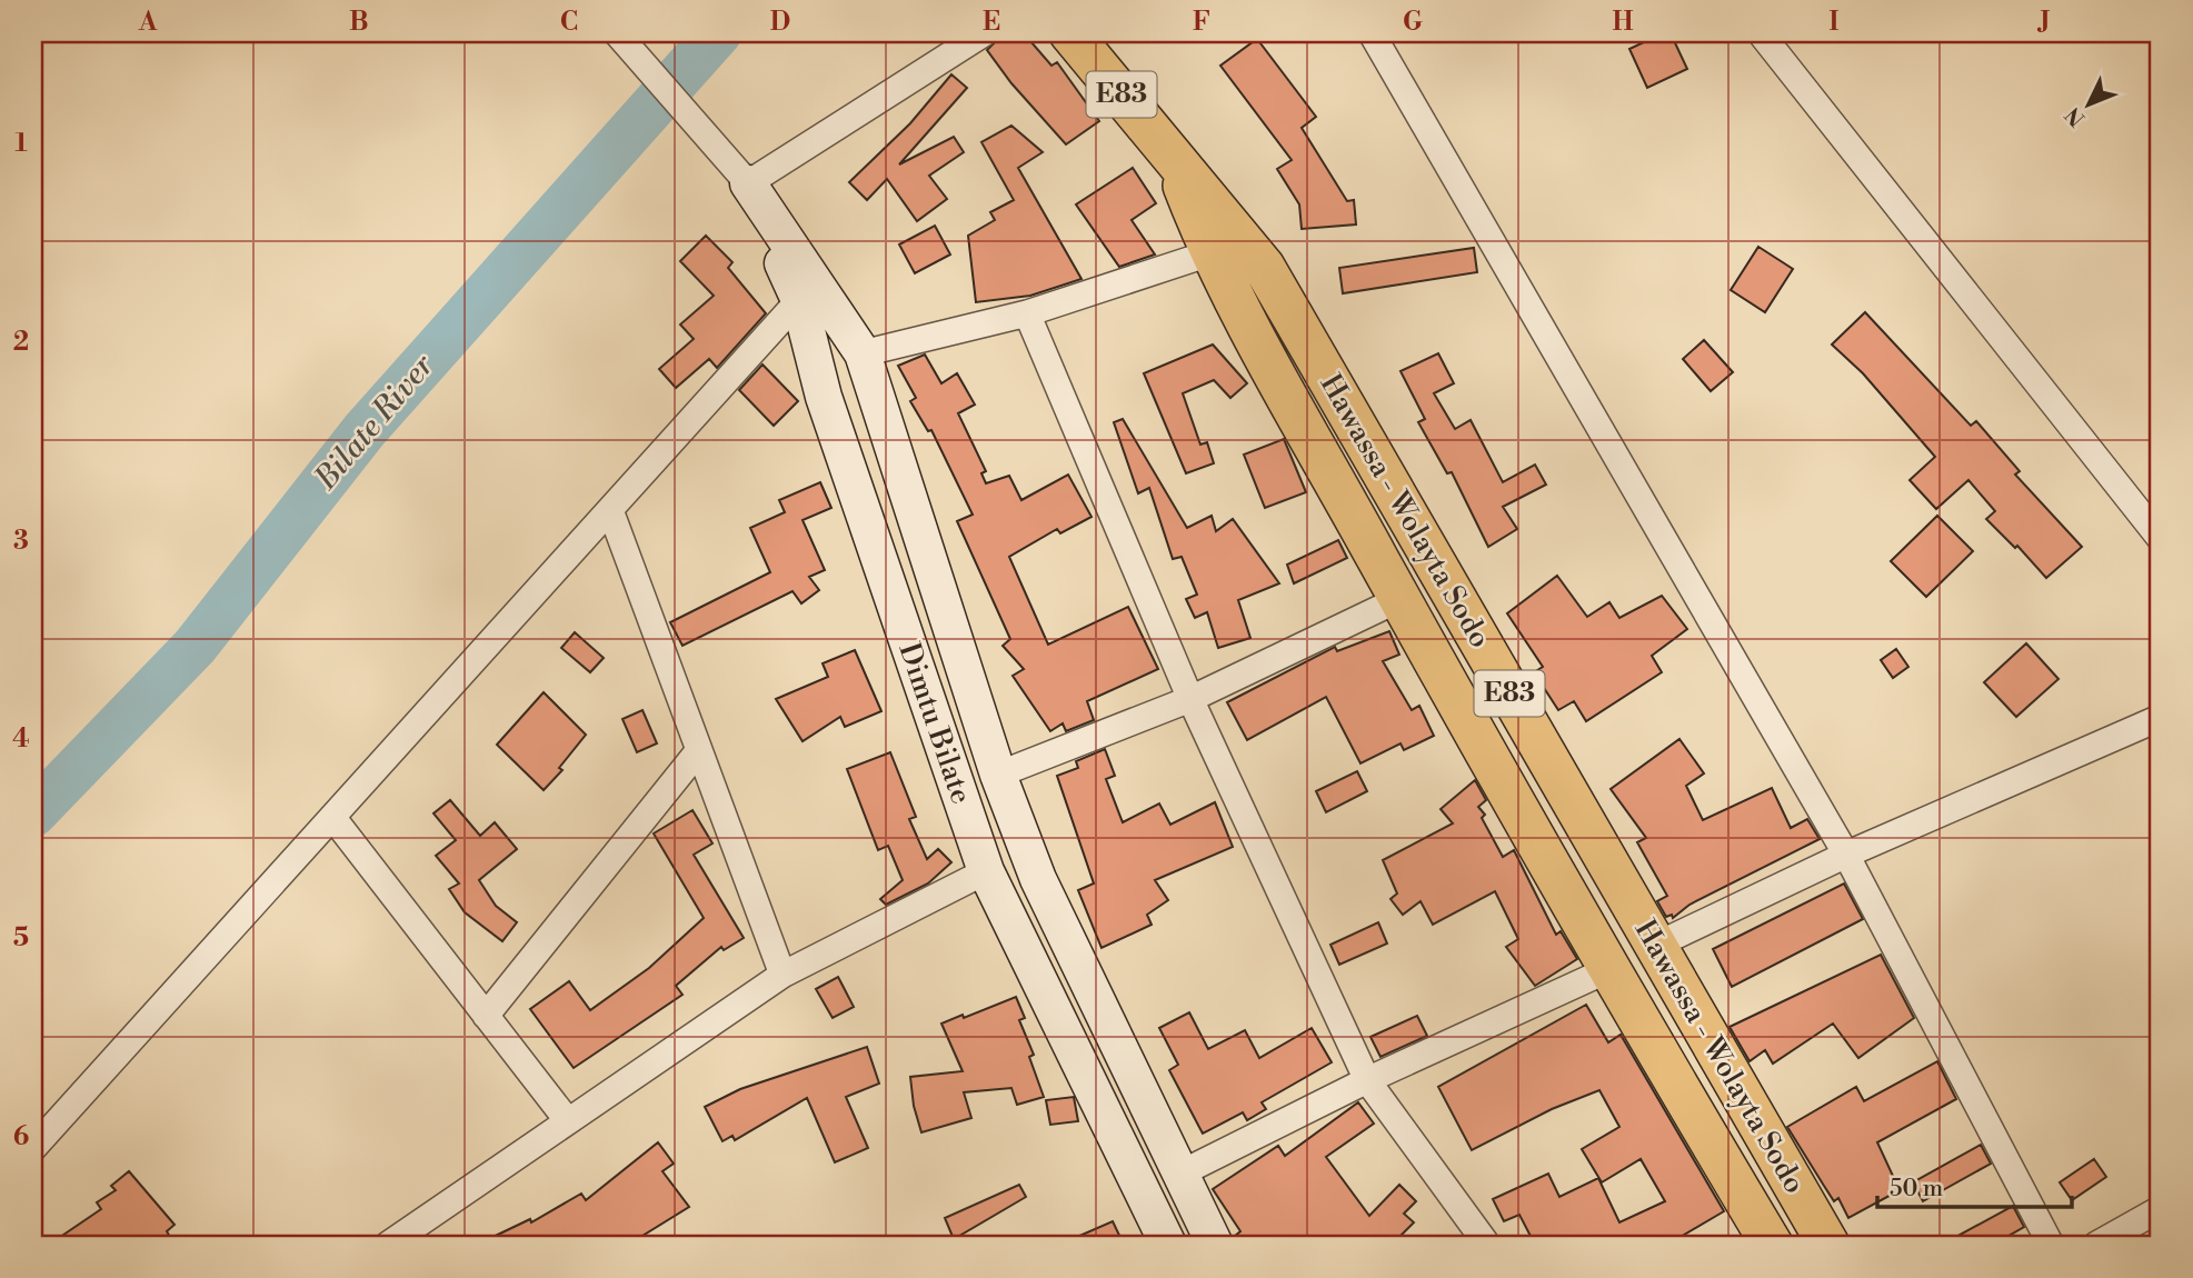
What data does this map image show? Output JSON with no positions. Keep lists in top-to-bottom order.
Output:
{
  "streets": {
    "main road": ["E83", "Hawassa - Wolayta Sodo", "Dimtu Bilate"]
  },
  "water": ["Bilate River"],
  "scale_bar": "50 m",
  "north": "bottom left",
  "grid": {
    "columns": [
      "A",
      "B",
      "C",
      "D",
      "E",
      "F",
      "G",
      "H",
      "I",
      "J"
    ],
    "rows": [
      "1",
      "2",
      "3",
      "4",
      "5",
      "6"
    ]
  }
}
